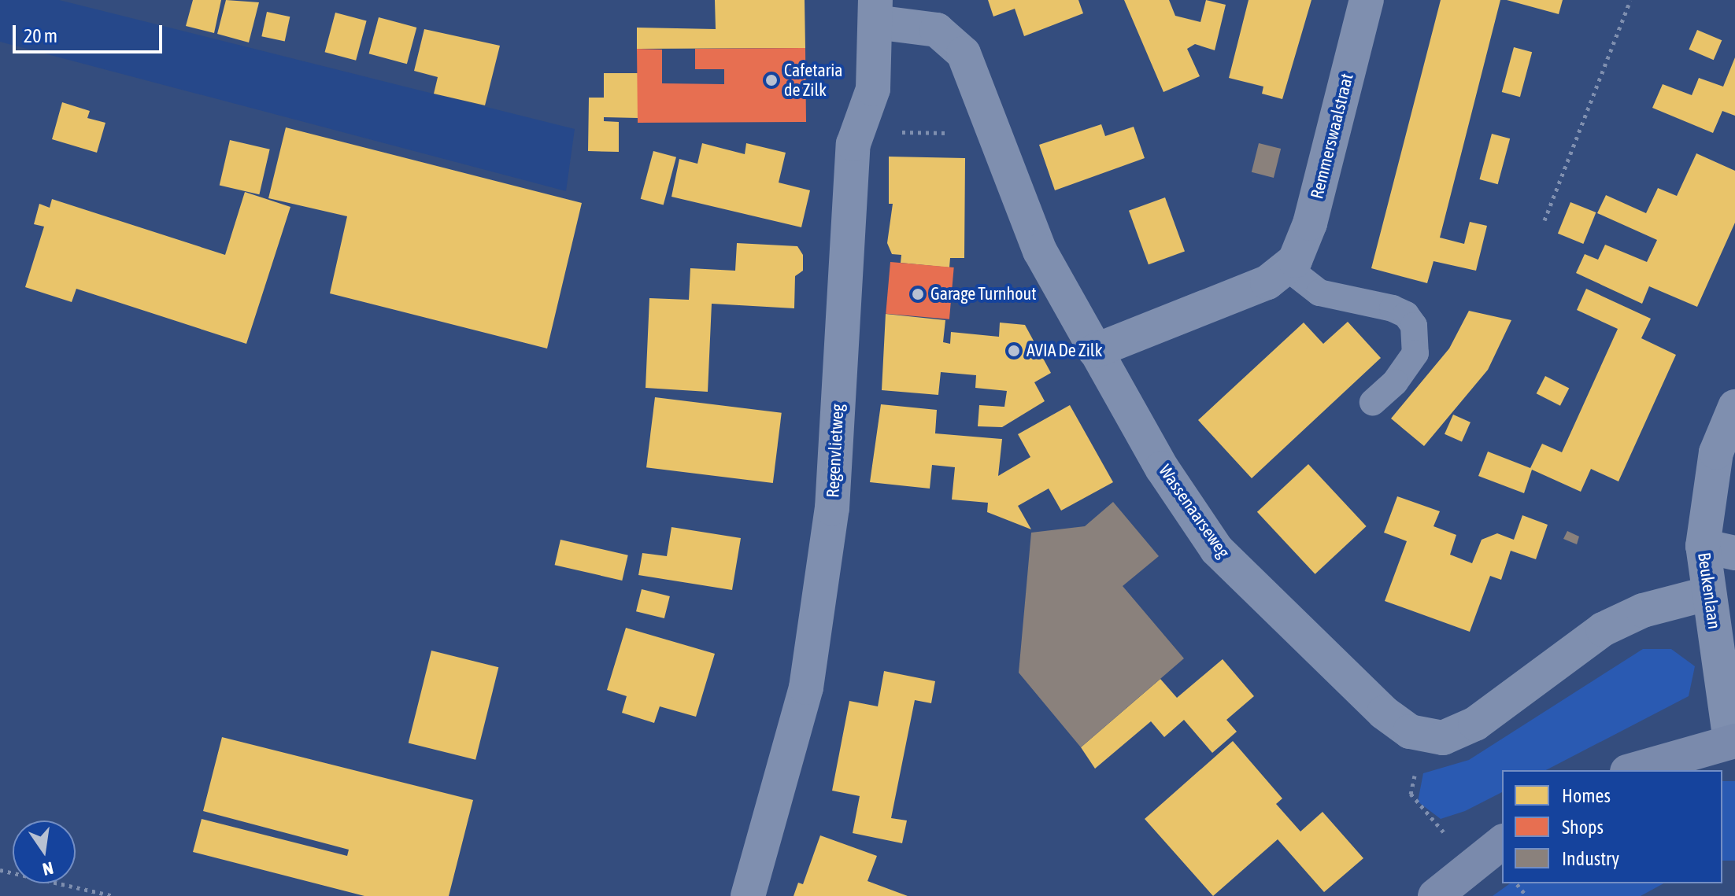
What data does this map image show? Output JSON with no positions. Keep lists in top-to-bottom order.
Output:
{
  "streets": {
    "street": [
      "Remmerswaalstraat",
      "Regenvlietweg",
      "Wassenaarseweg",
      "Beukenlaan"
    ]
  },
  "crossings": [
    ["Remmerswaalstraat", "Wassenaarseweg"],
    ["Regenvlietweg", "Wassenaarseweg"],
    ["Wassenaarseweg", "Beukenlaan"]
  ],
  "places": ["Cafetaria de Zilk", "Garage Turnhout", "AVIA De Zilk"],
  "legend": ["Homes", "Shops", "Industry"],
  "scale_bar": "20 m",
  "north": "bottom"
}
